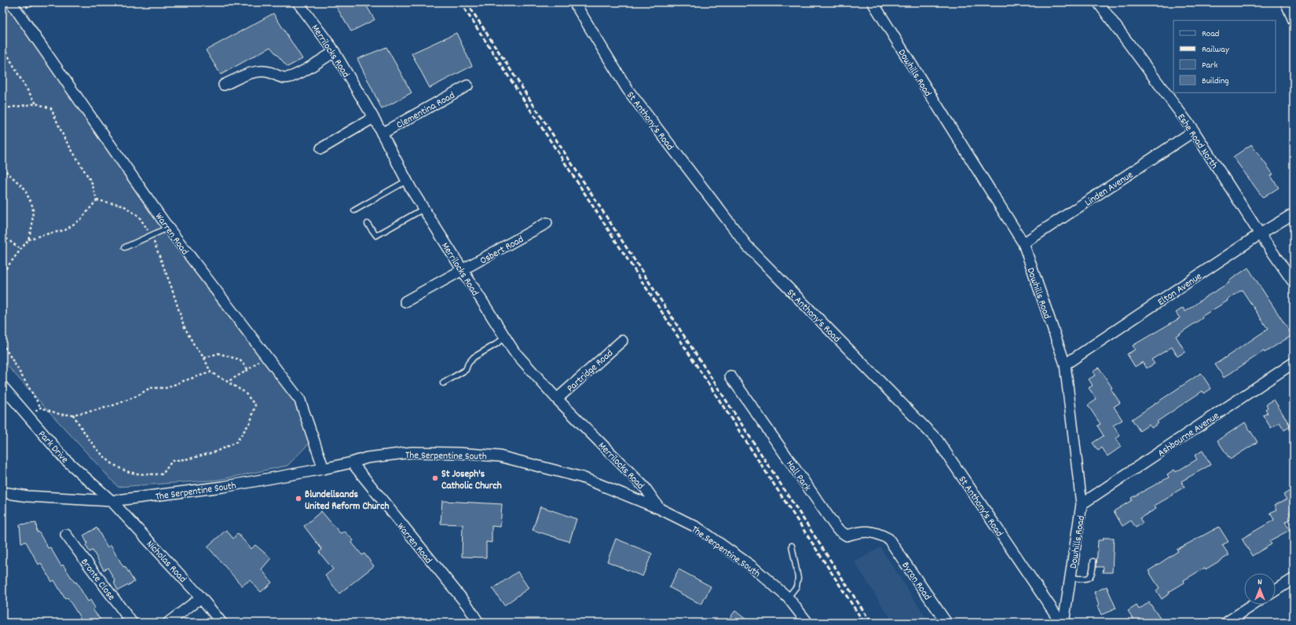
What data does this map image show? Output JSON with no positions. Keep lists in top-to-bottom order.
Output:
{
  "streets": {
    "street": [
      "Merrilocks Road",
      "Dowhills Road",
      "Clementina Road",
      "St Anthony's Road",
      "Eshe Road North",
      "Linden Avenue",
      "Warren Road",
      "Osbert Road",
      "Elton Avenue",
      "Partridge Road",
      "Ashbourne Avenue",
      "Park Drive",
      "The Serpentine South",
      "Hall Park",
      "Nicholas Road",
      "Bronte Close",
      "Byron Road"
    ]
  },
  "crossings": [
    ["Merrilocks Road", "Clementina Road"],
    ["Merrilocks Road", "Osbert Road"],
    ["Merrilocks Road", "Partridge Road"],
    ["Merrilocks Road", "The Serpentine South"],
    ["Dowhills Road", "Linden Avenue"],
    ["Dowhills Road", "Elton Avenue"],
    ["Dowhills Road", "Ashbourne Avenue"],
    ["Eshe Road North", "Linden Avenue"],
    ["Eshe Road North", "Elton Avenue"],
    ["Warren Road", "The Serpentine South"],
    ["Park Drive", "The Serpentine South"],
    ["Park Drive", "Nicholas Road"],
    ["The Serpentine South", "Nicholas Road"],
    ["Hall Park", "Byron Road"]
  ],
  "places": ["St Joseph's Catholic Church", "Blundellsands United Reform Church"],
  "legend": [
    "Road",
    "Railway",
    "Park",
    "Building"
  ],
  "north": "top"
}
